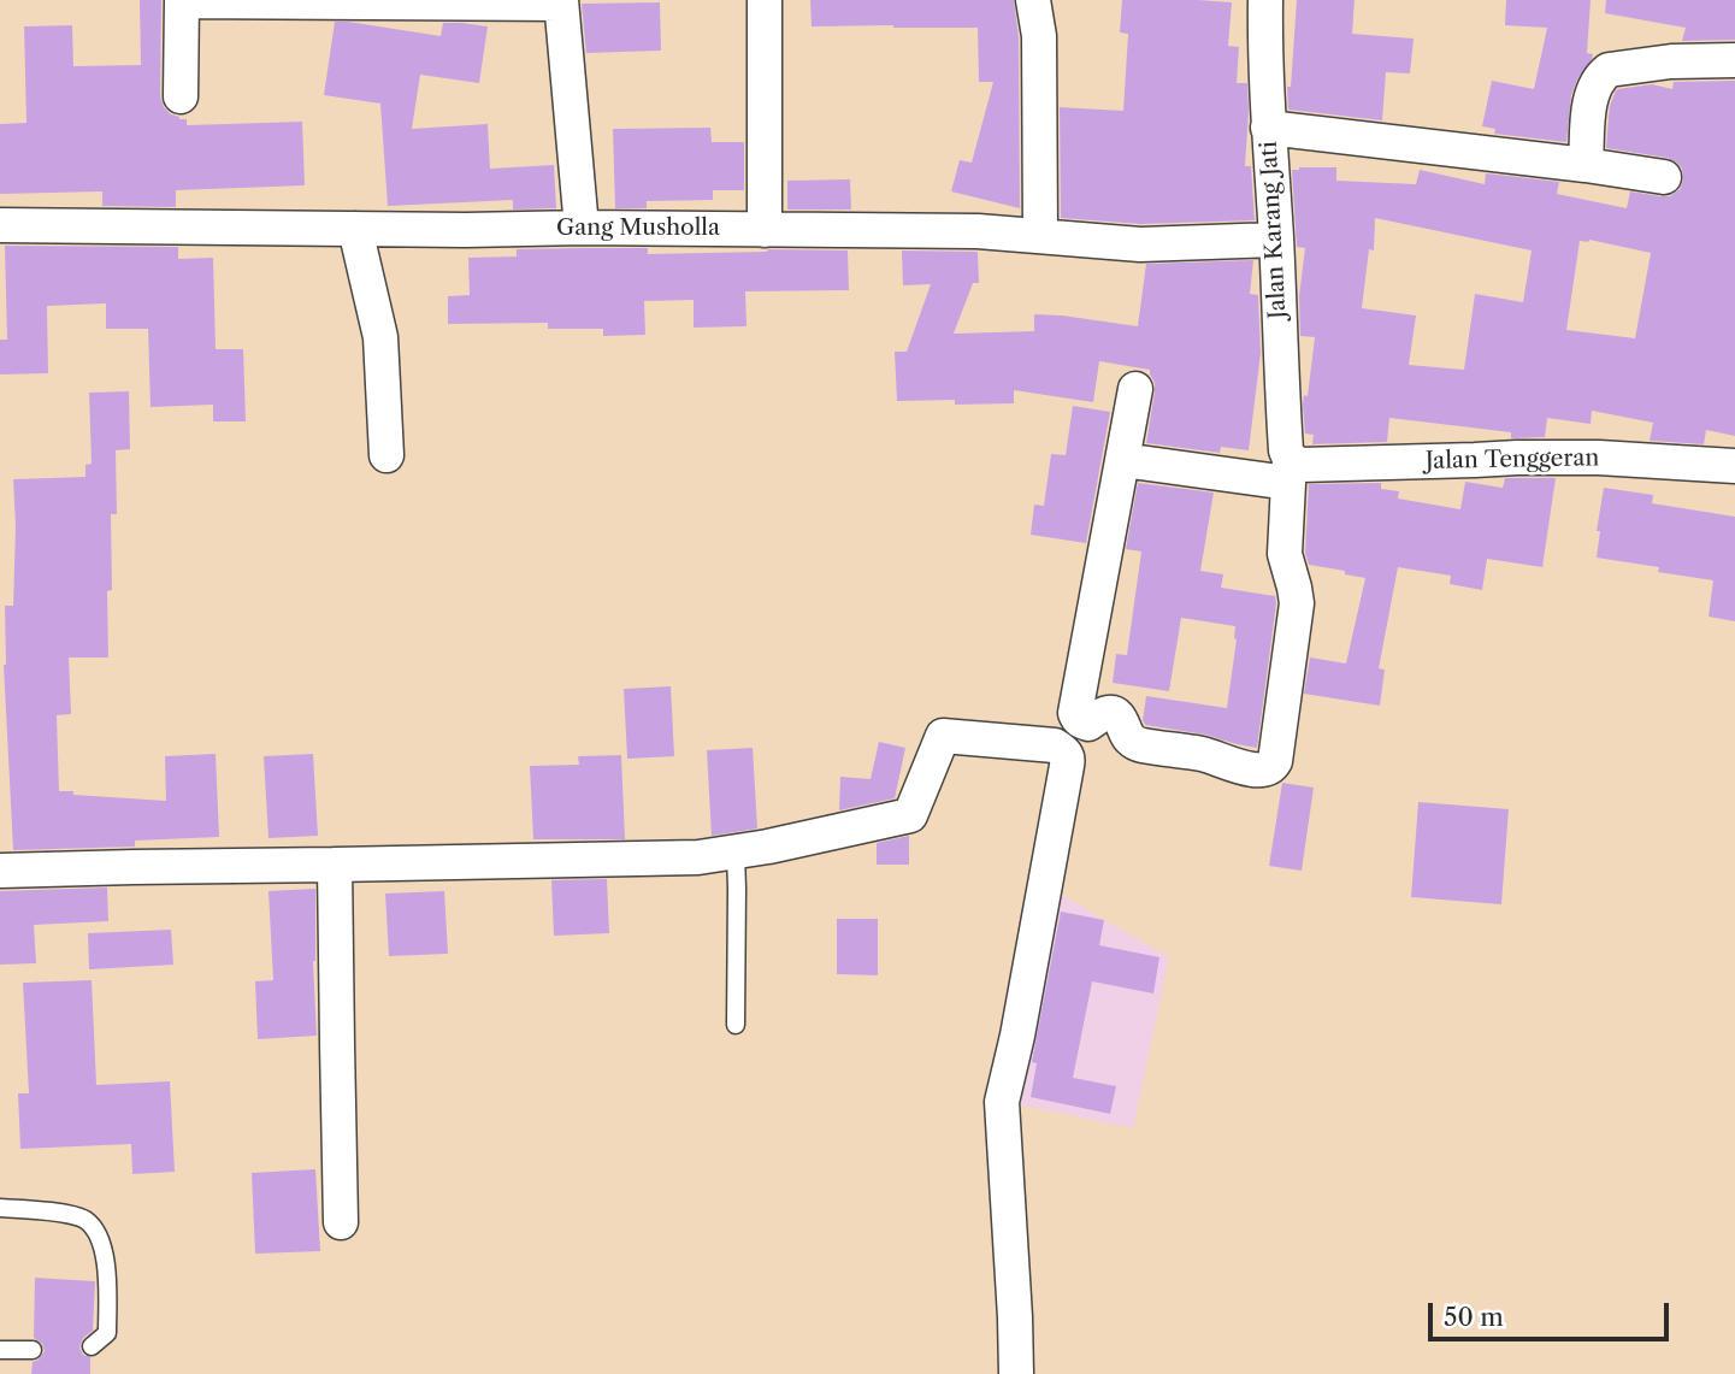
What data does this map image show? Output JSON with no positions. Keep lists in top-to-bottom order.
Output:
{
  "streets": {
    "street": ["Gang Musholla", "Jalan Karang Jati", "Jalan Tenggeran"]
  },
  "crossings": [
    ["Gang Musholla", "Jalan Karang Jati"],
    ["Jalan Karang Jati", "Jalan Tenggeran"]
  ],
  "scale_bar": "50 m"
}
